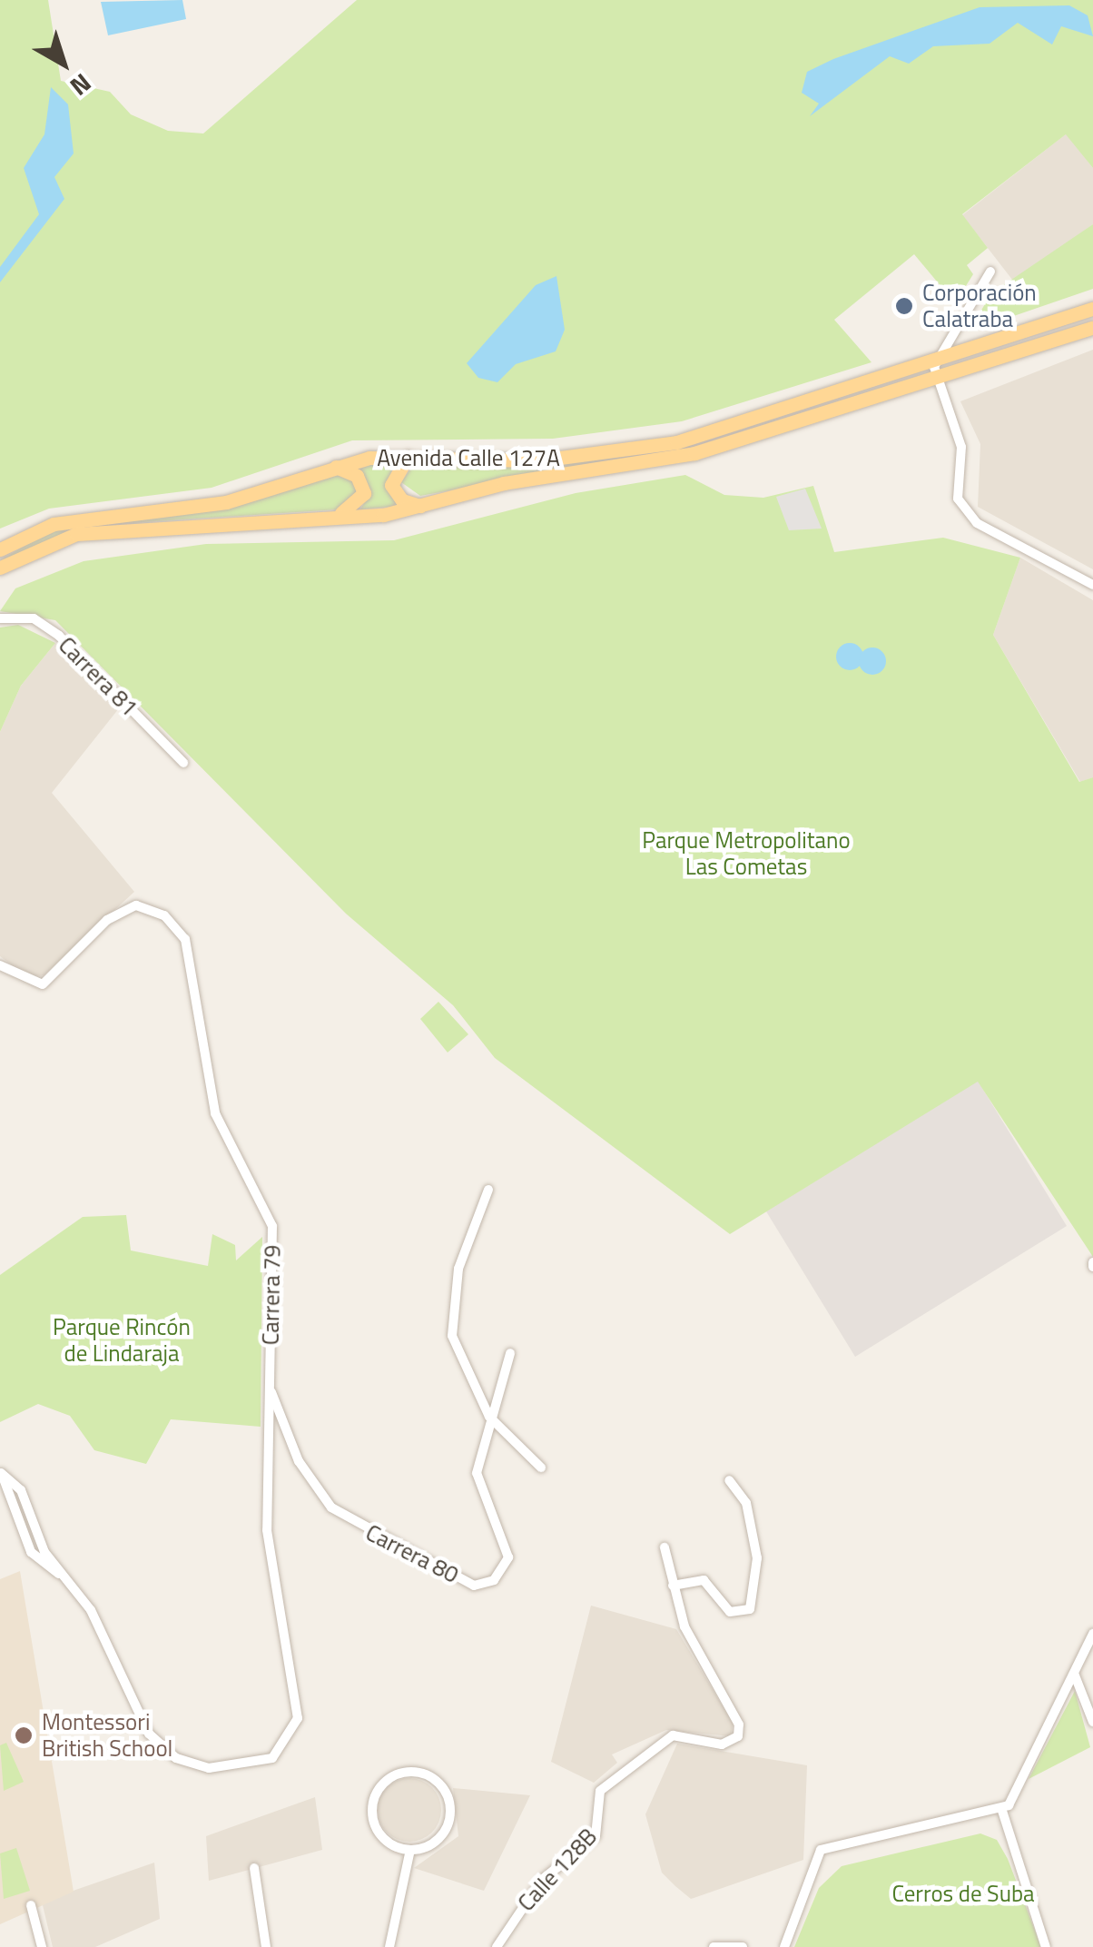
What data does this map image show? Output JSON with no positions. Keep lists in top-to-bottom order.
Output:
{
  "streets": {
    "main road": ["Avenida Calle 127A"],
    "street": [
      "Carrera 81",
      "Carrera 79",
      "Carrera 80",
      "Calle 128B"
    ]
  },
  "crossings": [
    ["Carrera 79", "Carrera 80"]
  ],
  "parks": ["Parque Metropolitano Las Cometas", "Parque Rincón de Lindaraja", "Cerros de Suba"],
  "places": ["Corporación Calatraba", "Montessori British School"],
  "north": "bottom right"
}
